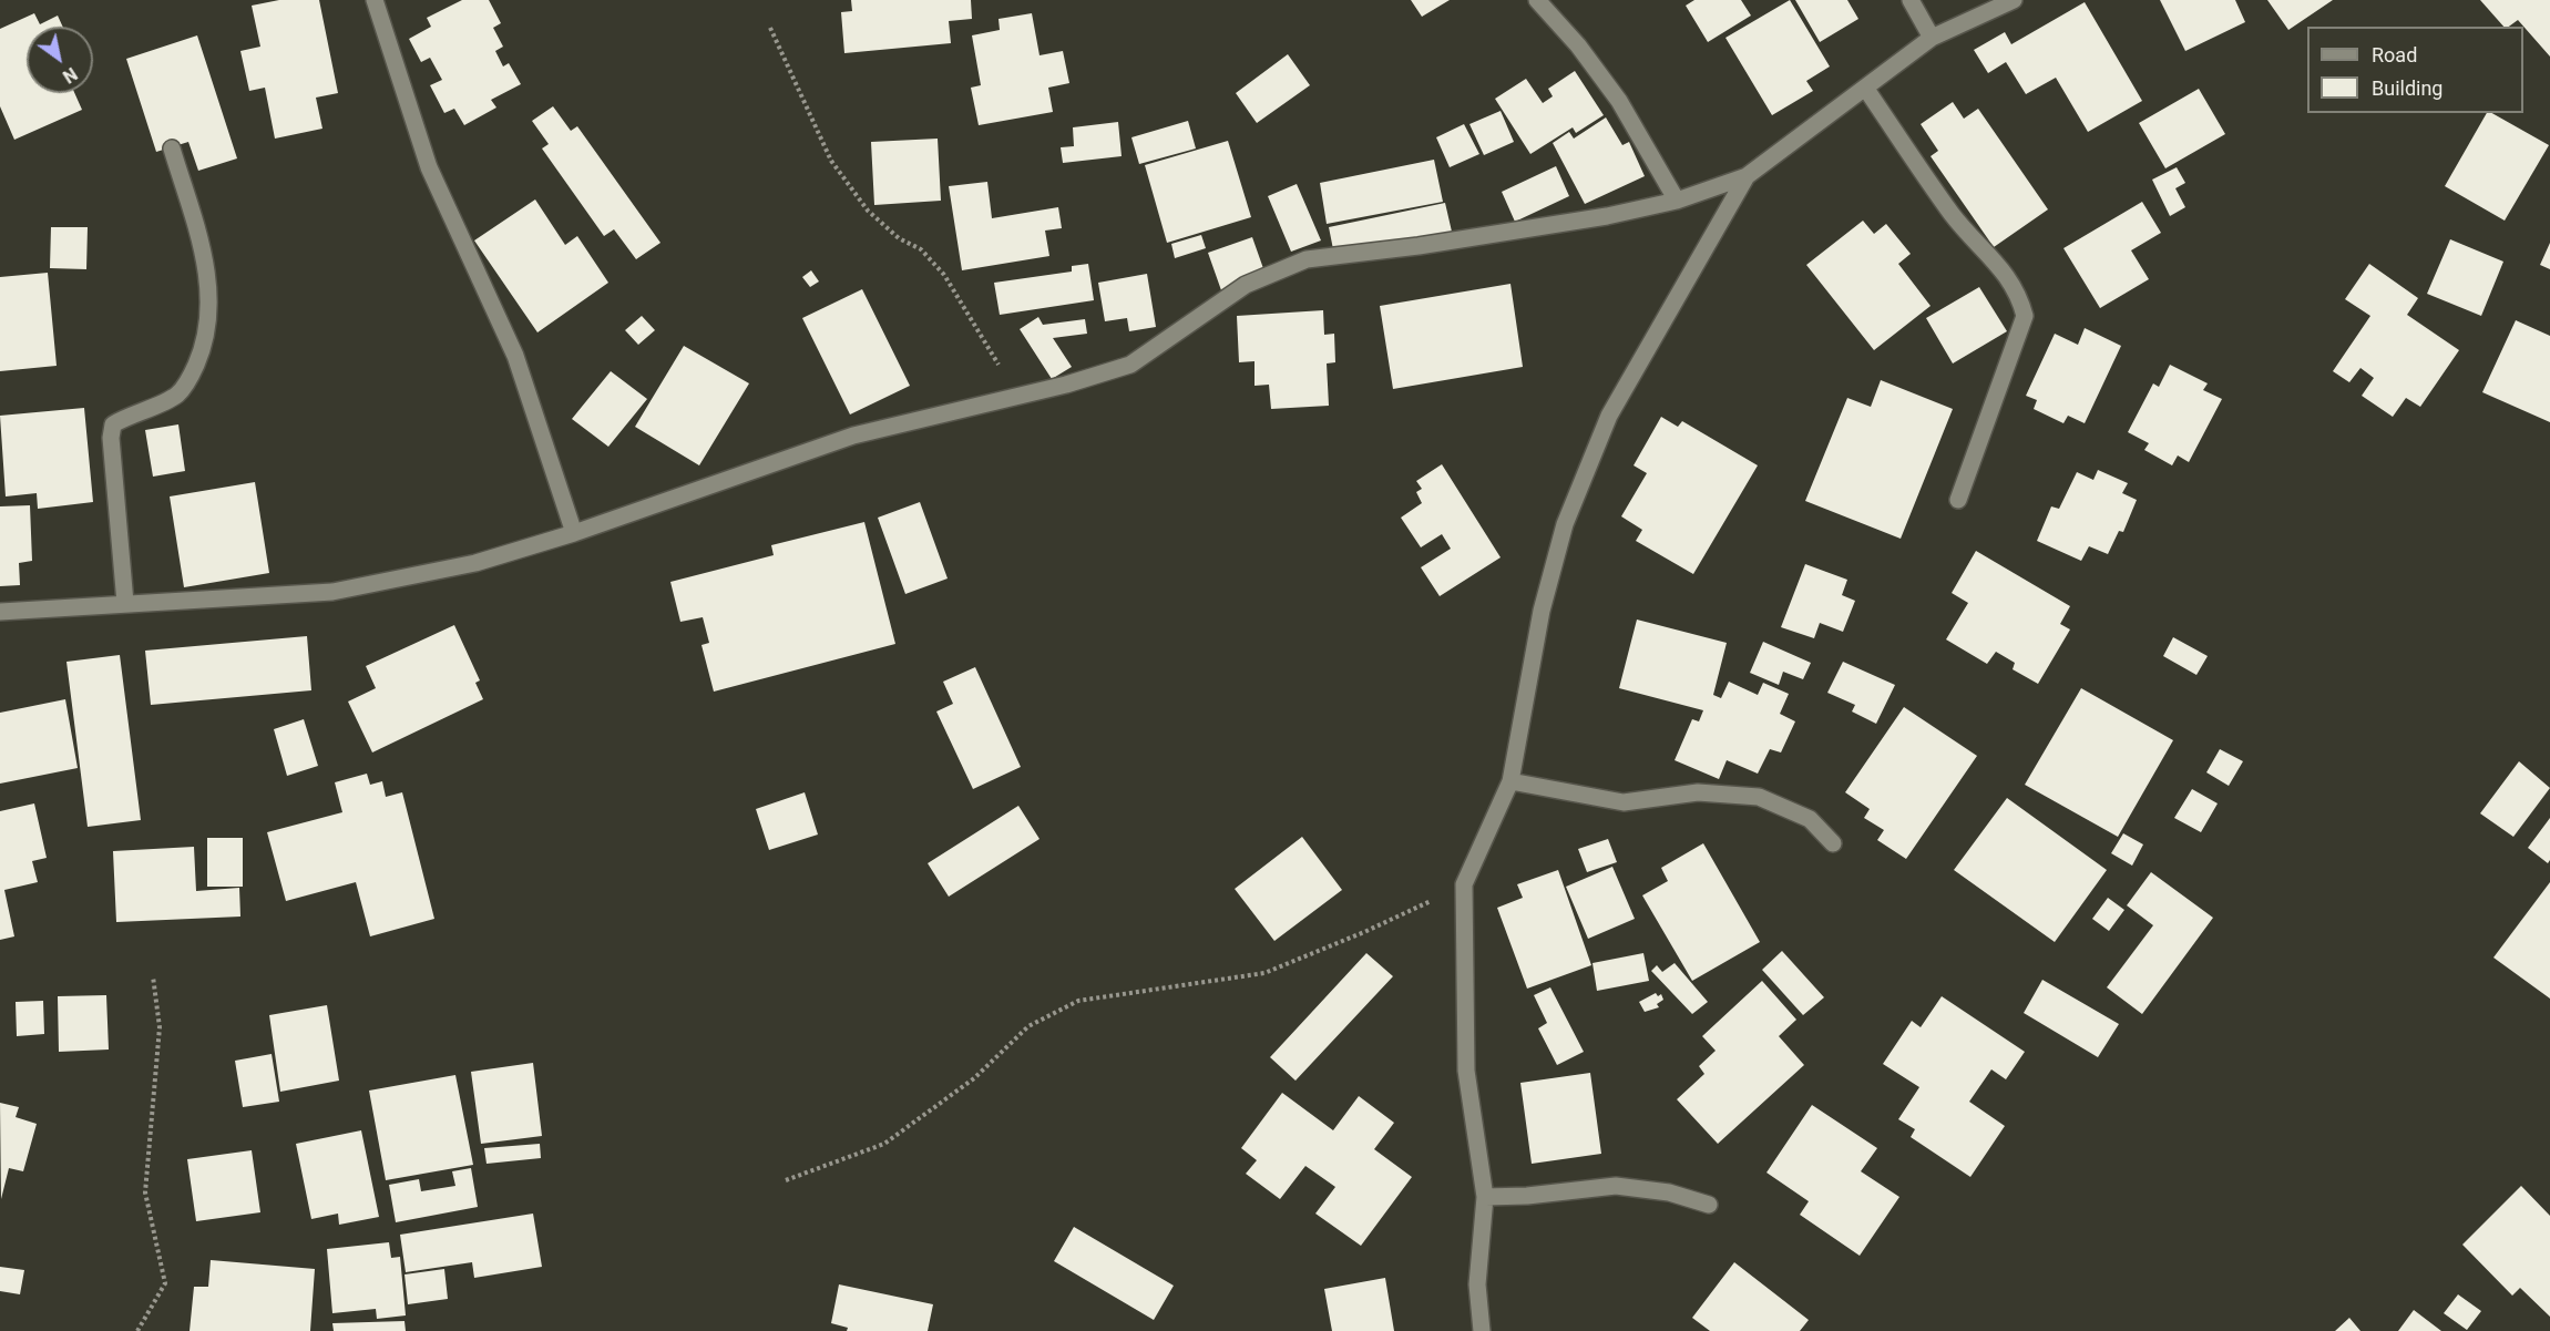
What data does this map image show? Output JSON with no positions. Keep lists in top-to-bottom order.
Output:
{
  "legend": ["Road", "Building"],
  "north": "bottom right"
}
